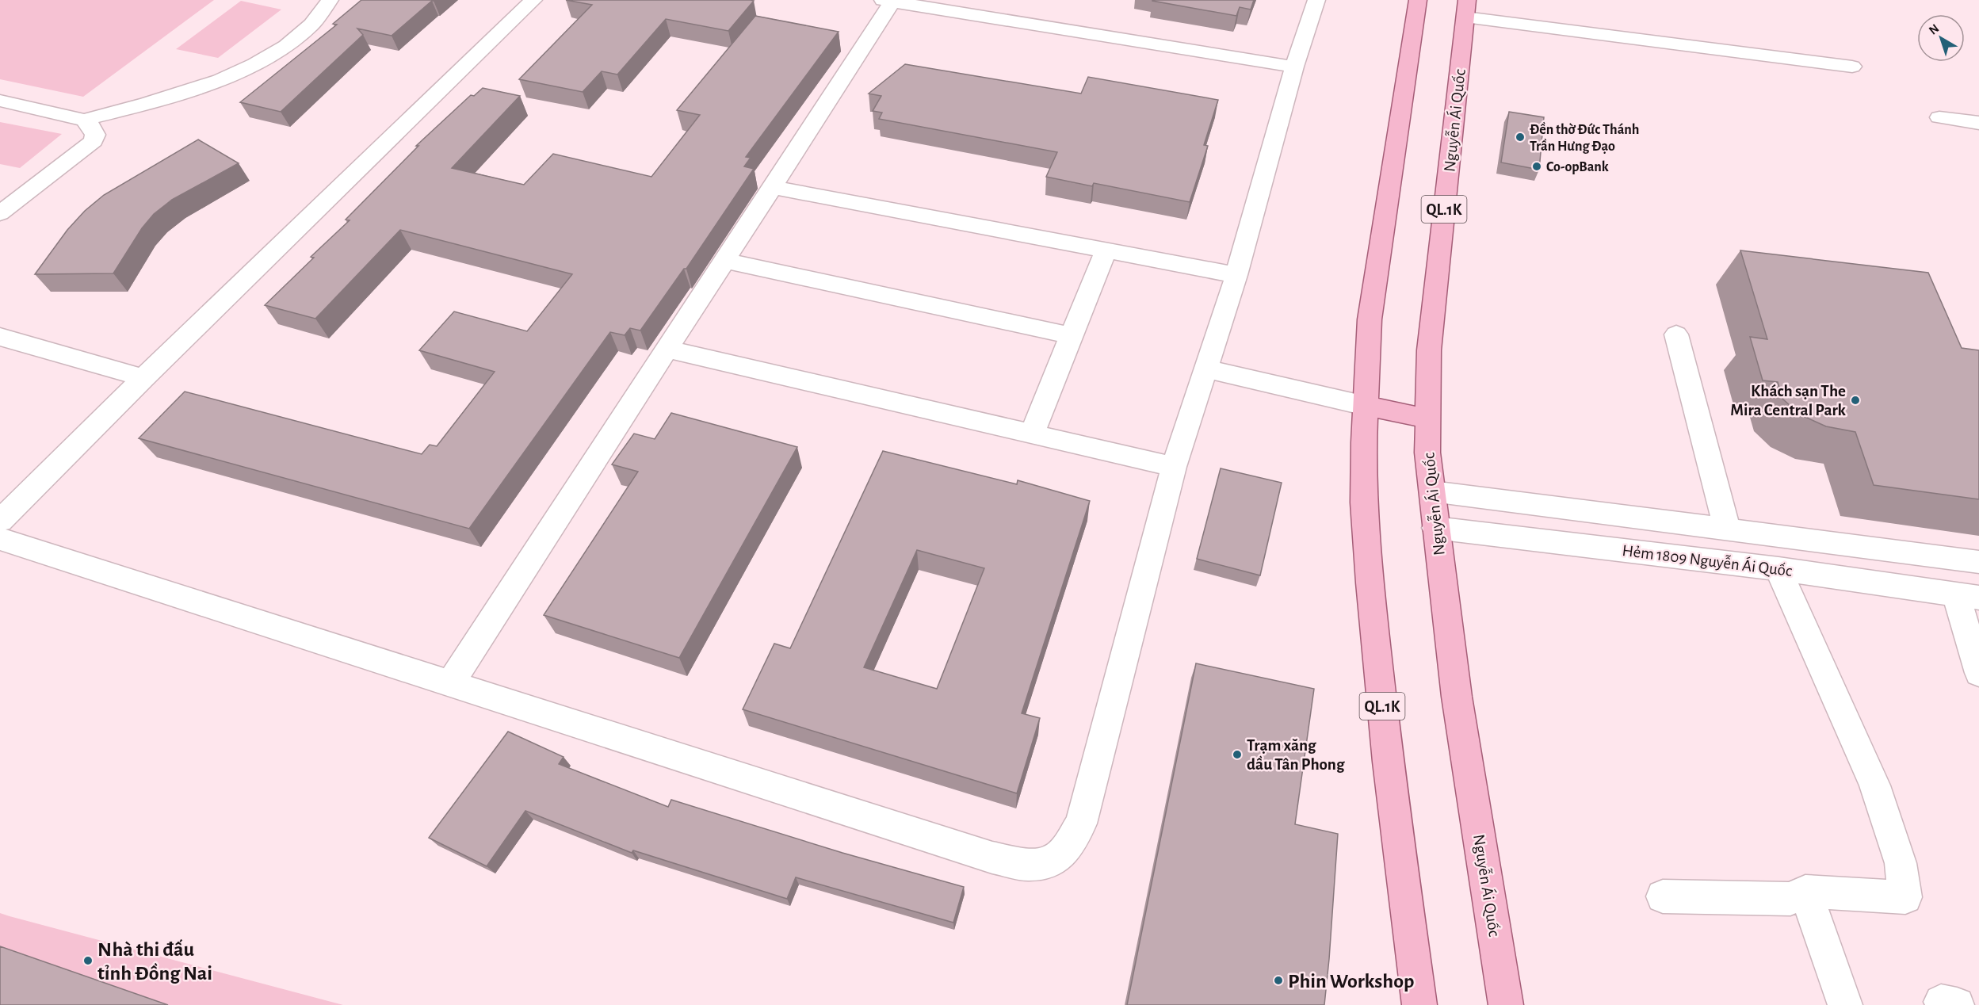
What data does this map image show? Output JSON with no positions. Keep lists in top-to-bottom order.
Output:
{
  "streets": {
    "main road": ["Nguyễn Ái Quốc", "QL.1K"],
    "street": ["Hẻm 1809 Nguyễn Ái Quốc"]
  },
  "crossings": [
    ["Nguyễn Ái Quốc", "Hẻm 1809 Nguyễn Ái Quốc"]
  ],
  "places": [
    "Đền thờ Đức Thánh Trần Hưng Đạo",
    "Co-opBank",
    "Khách sạn The Mira Central Park",
    "Trạm xăng dầu Tân Phong",
    "Nhà thi đấu tỉnh Đồng Nai",
    "Phin Workshop"
  ],
  "north": "top left"
}
